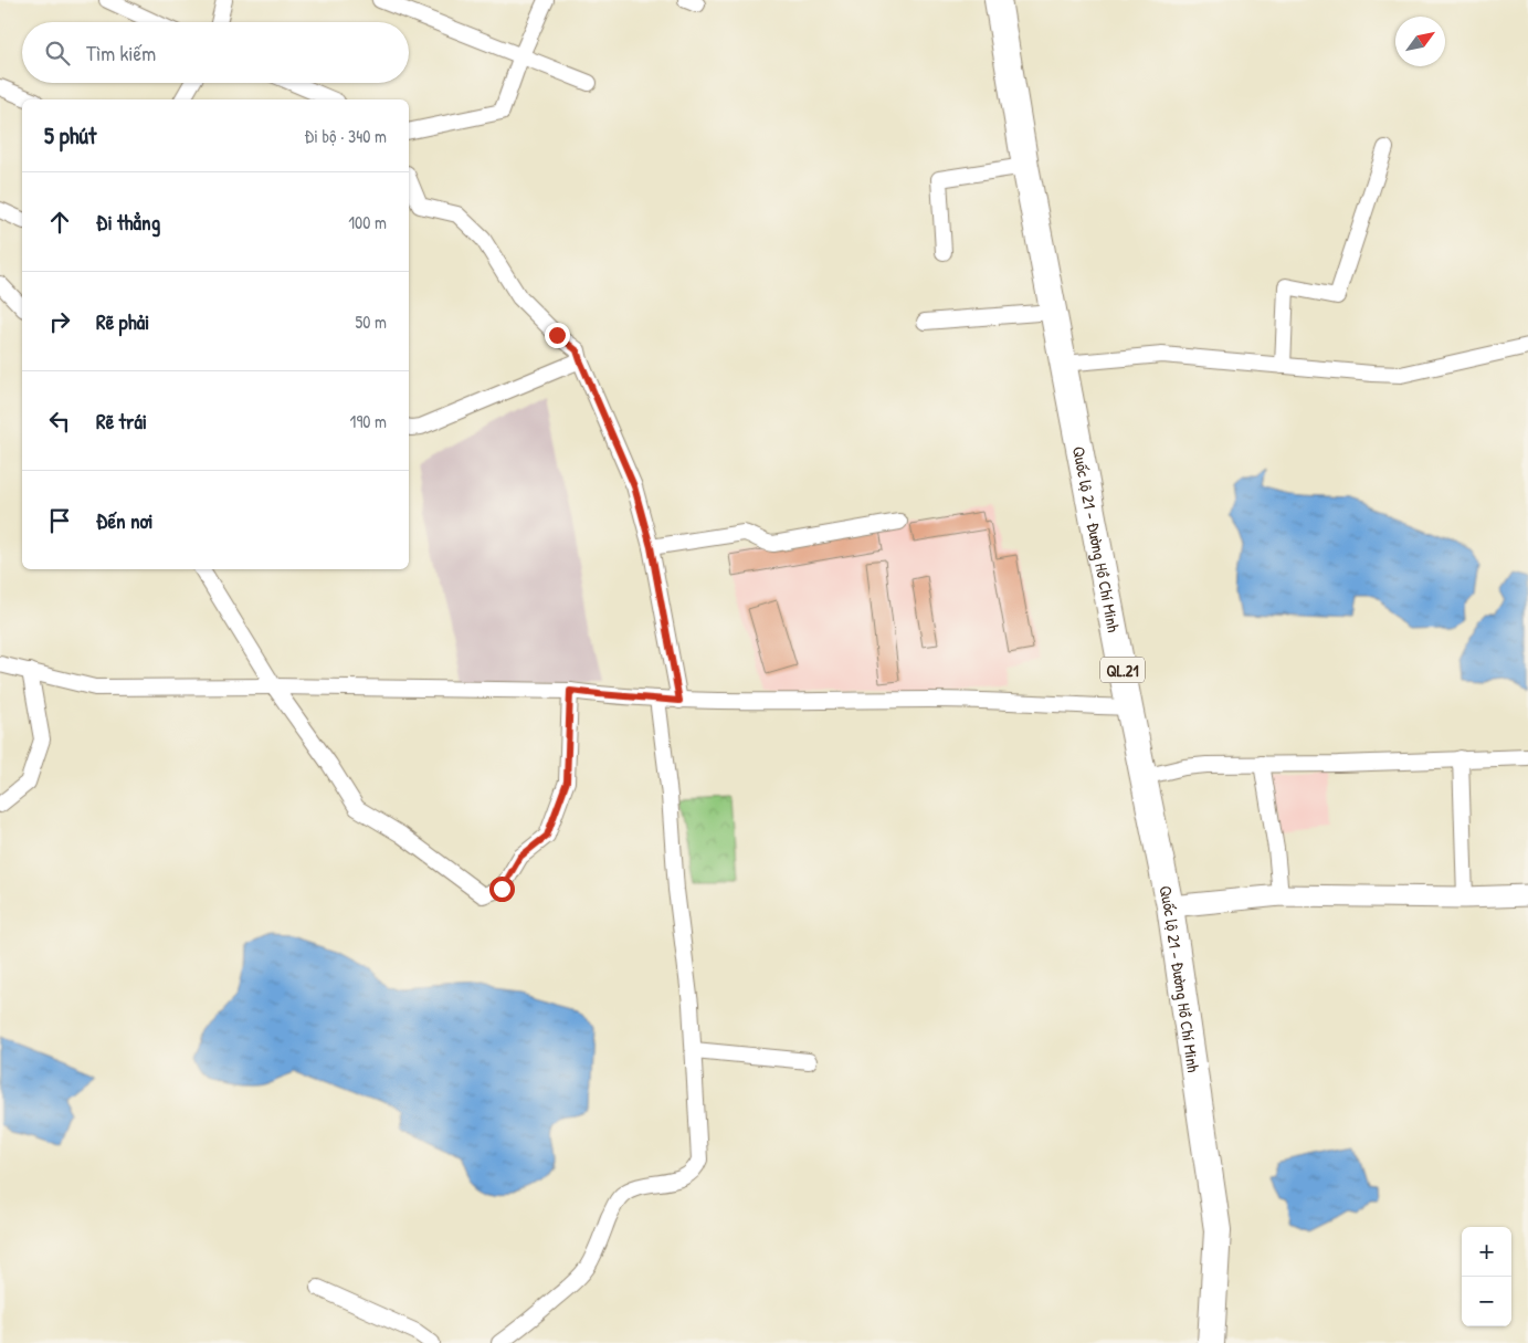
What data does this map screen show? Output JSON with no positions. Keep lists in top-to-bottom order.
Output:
{
  "streets": {
    "highway": ["Quốc lộ 21 - Đường Hồ Chí Minh", "QL.21"]
  },
  "north": "top right",
  "page": {
    "search": "Tìm kiếm",
    "heading": ["5 phút", "Đi bộ · 340 m"],
    "list": [
      ["Đi thẳng", "100 m"],
      ["Rẽ phải", "50 m"],
      ["Rẽ trái", "190 m"],
      "Đến nơi"
    ],
    "map_buttons": ["+", "−"]
  }
}
